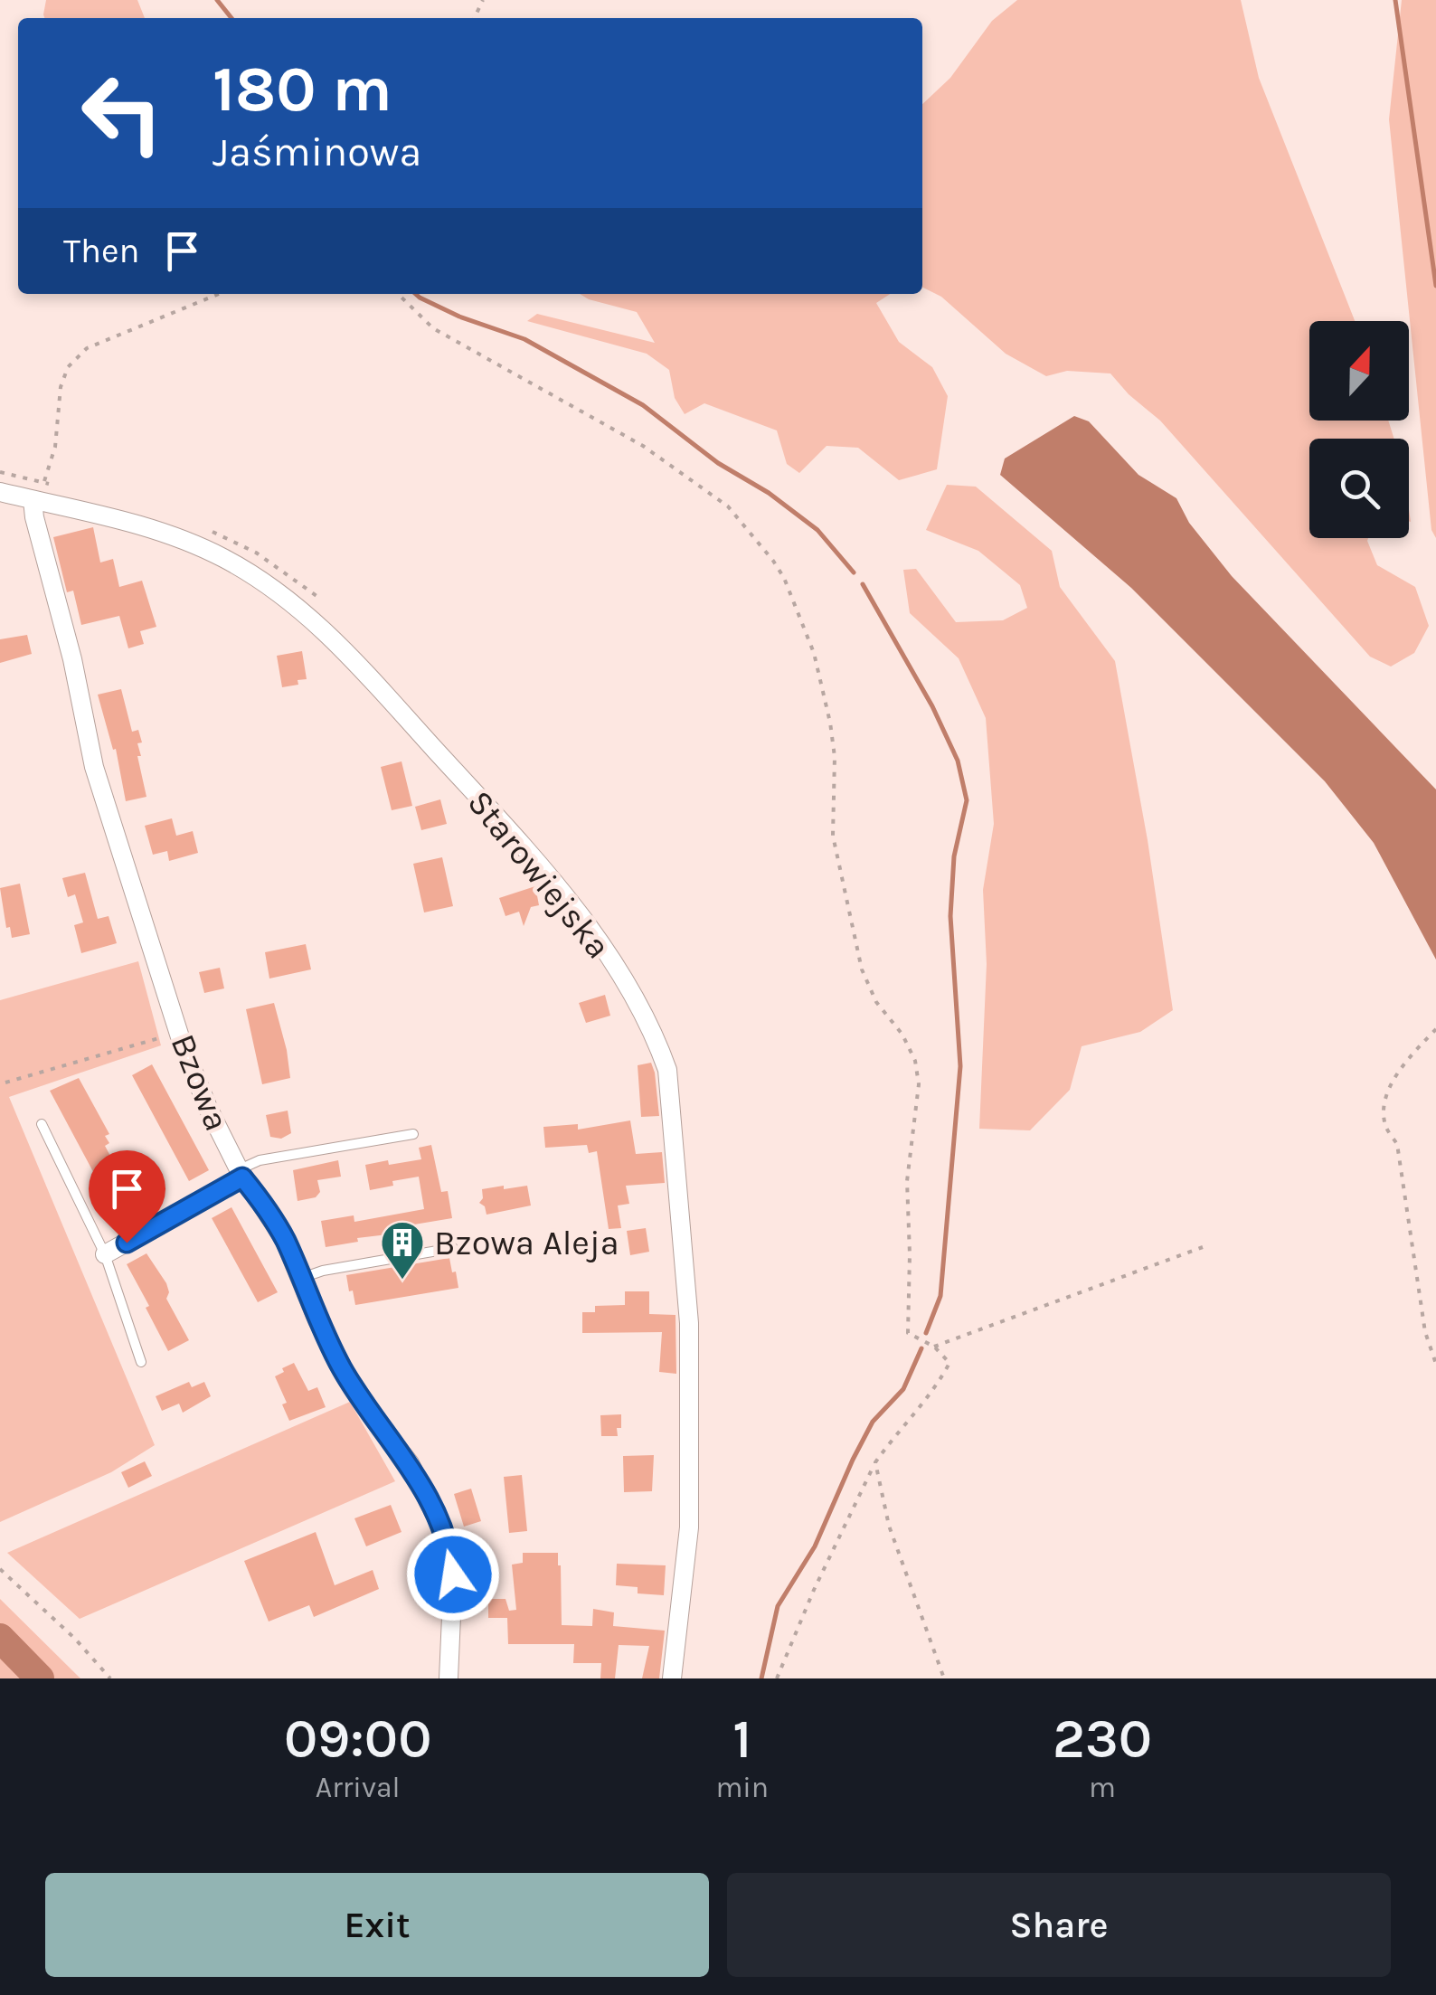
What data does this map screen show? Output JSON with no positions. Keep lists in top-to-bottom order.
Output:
{
  "streets": {
    "street": ["Starowiejska", "Bzowa"]
  },
  "crossings": [
    ["Starowiejska", "Bzowa"]
  ],
  "places": {
    "building": ["Bzowa Aleja"]
  },
  "north": "top",
  "page": {
    "turn": ["180 m", "Jaśminowa"],
    "then": "Then",
    "eta": [
      "09:00",
      "Arrival",
      "1",
      "min",
      "230",
      "m"
    ],
    "buttons": ["Exit", "Share"]
  }
}
